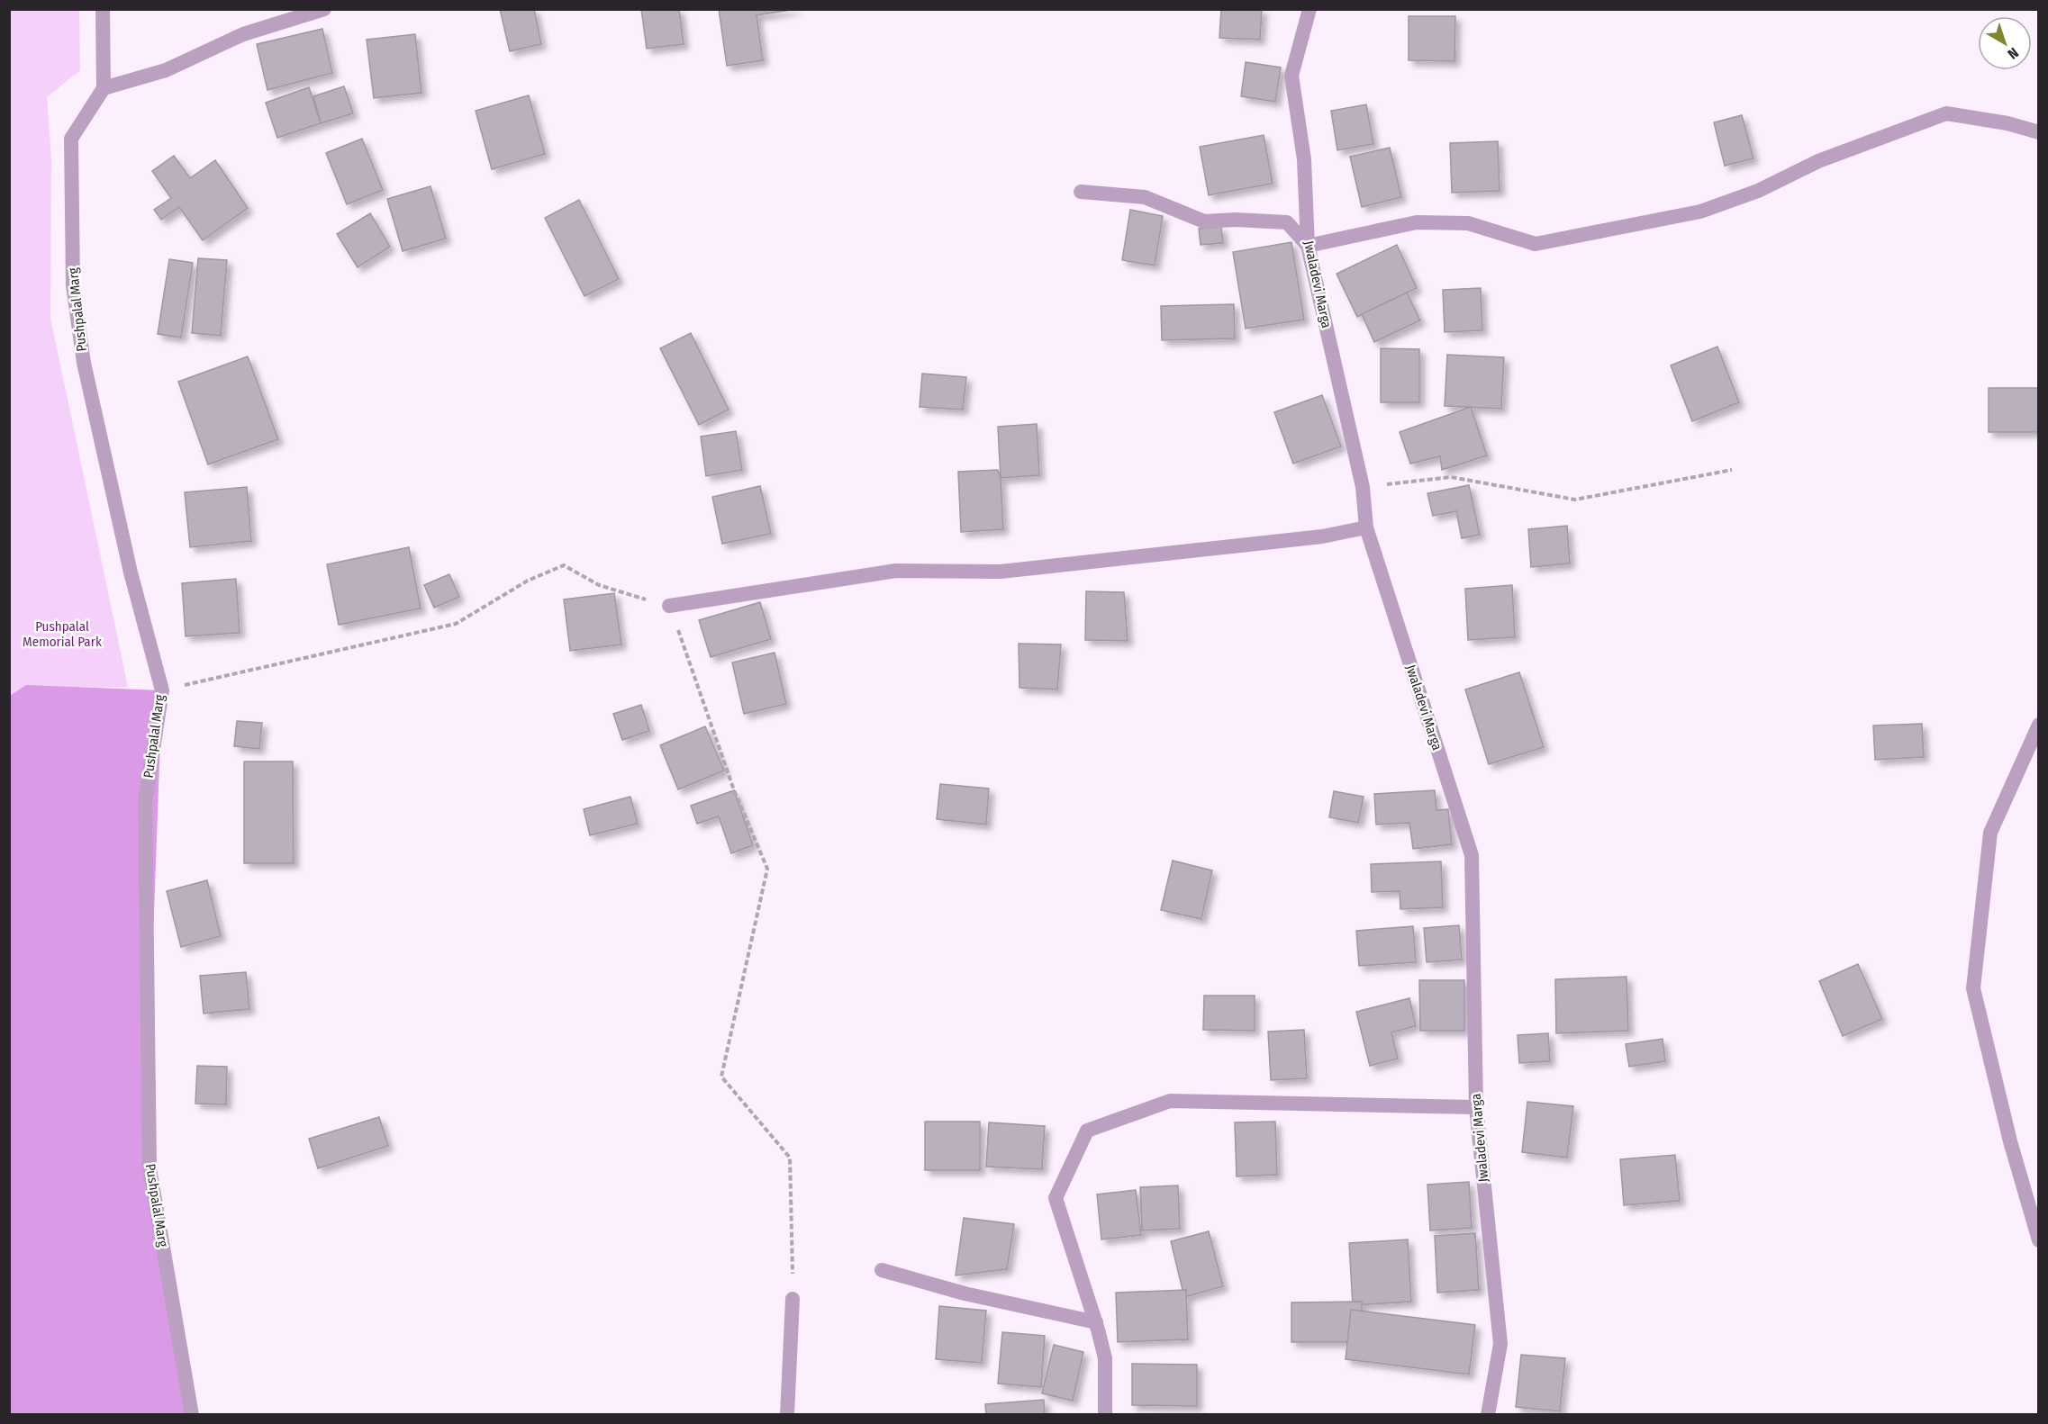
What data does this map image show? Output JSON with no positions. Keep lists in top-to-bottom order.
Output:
{
  "streets": {
    "street": ["Jwaladevi Marga", "Pushpalal Marg"]
  },
  "parks": ["Pushpalal Memorial Park"],
  "north": "bottom right"
}
